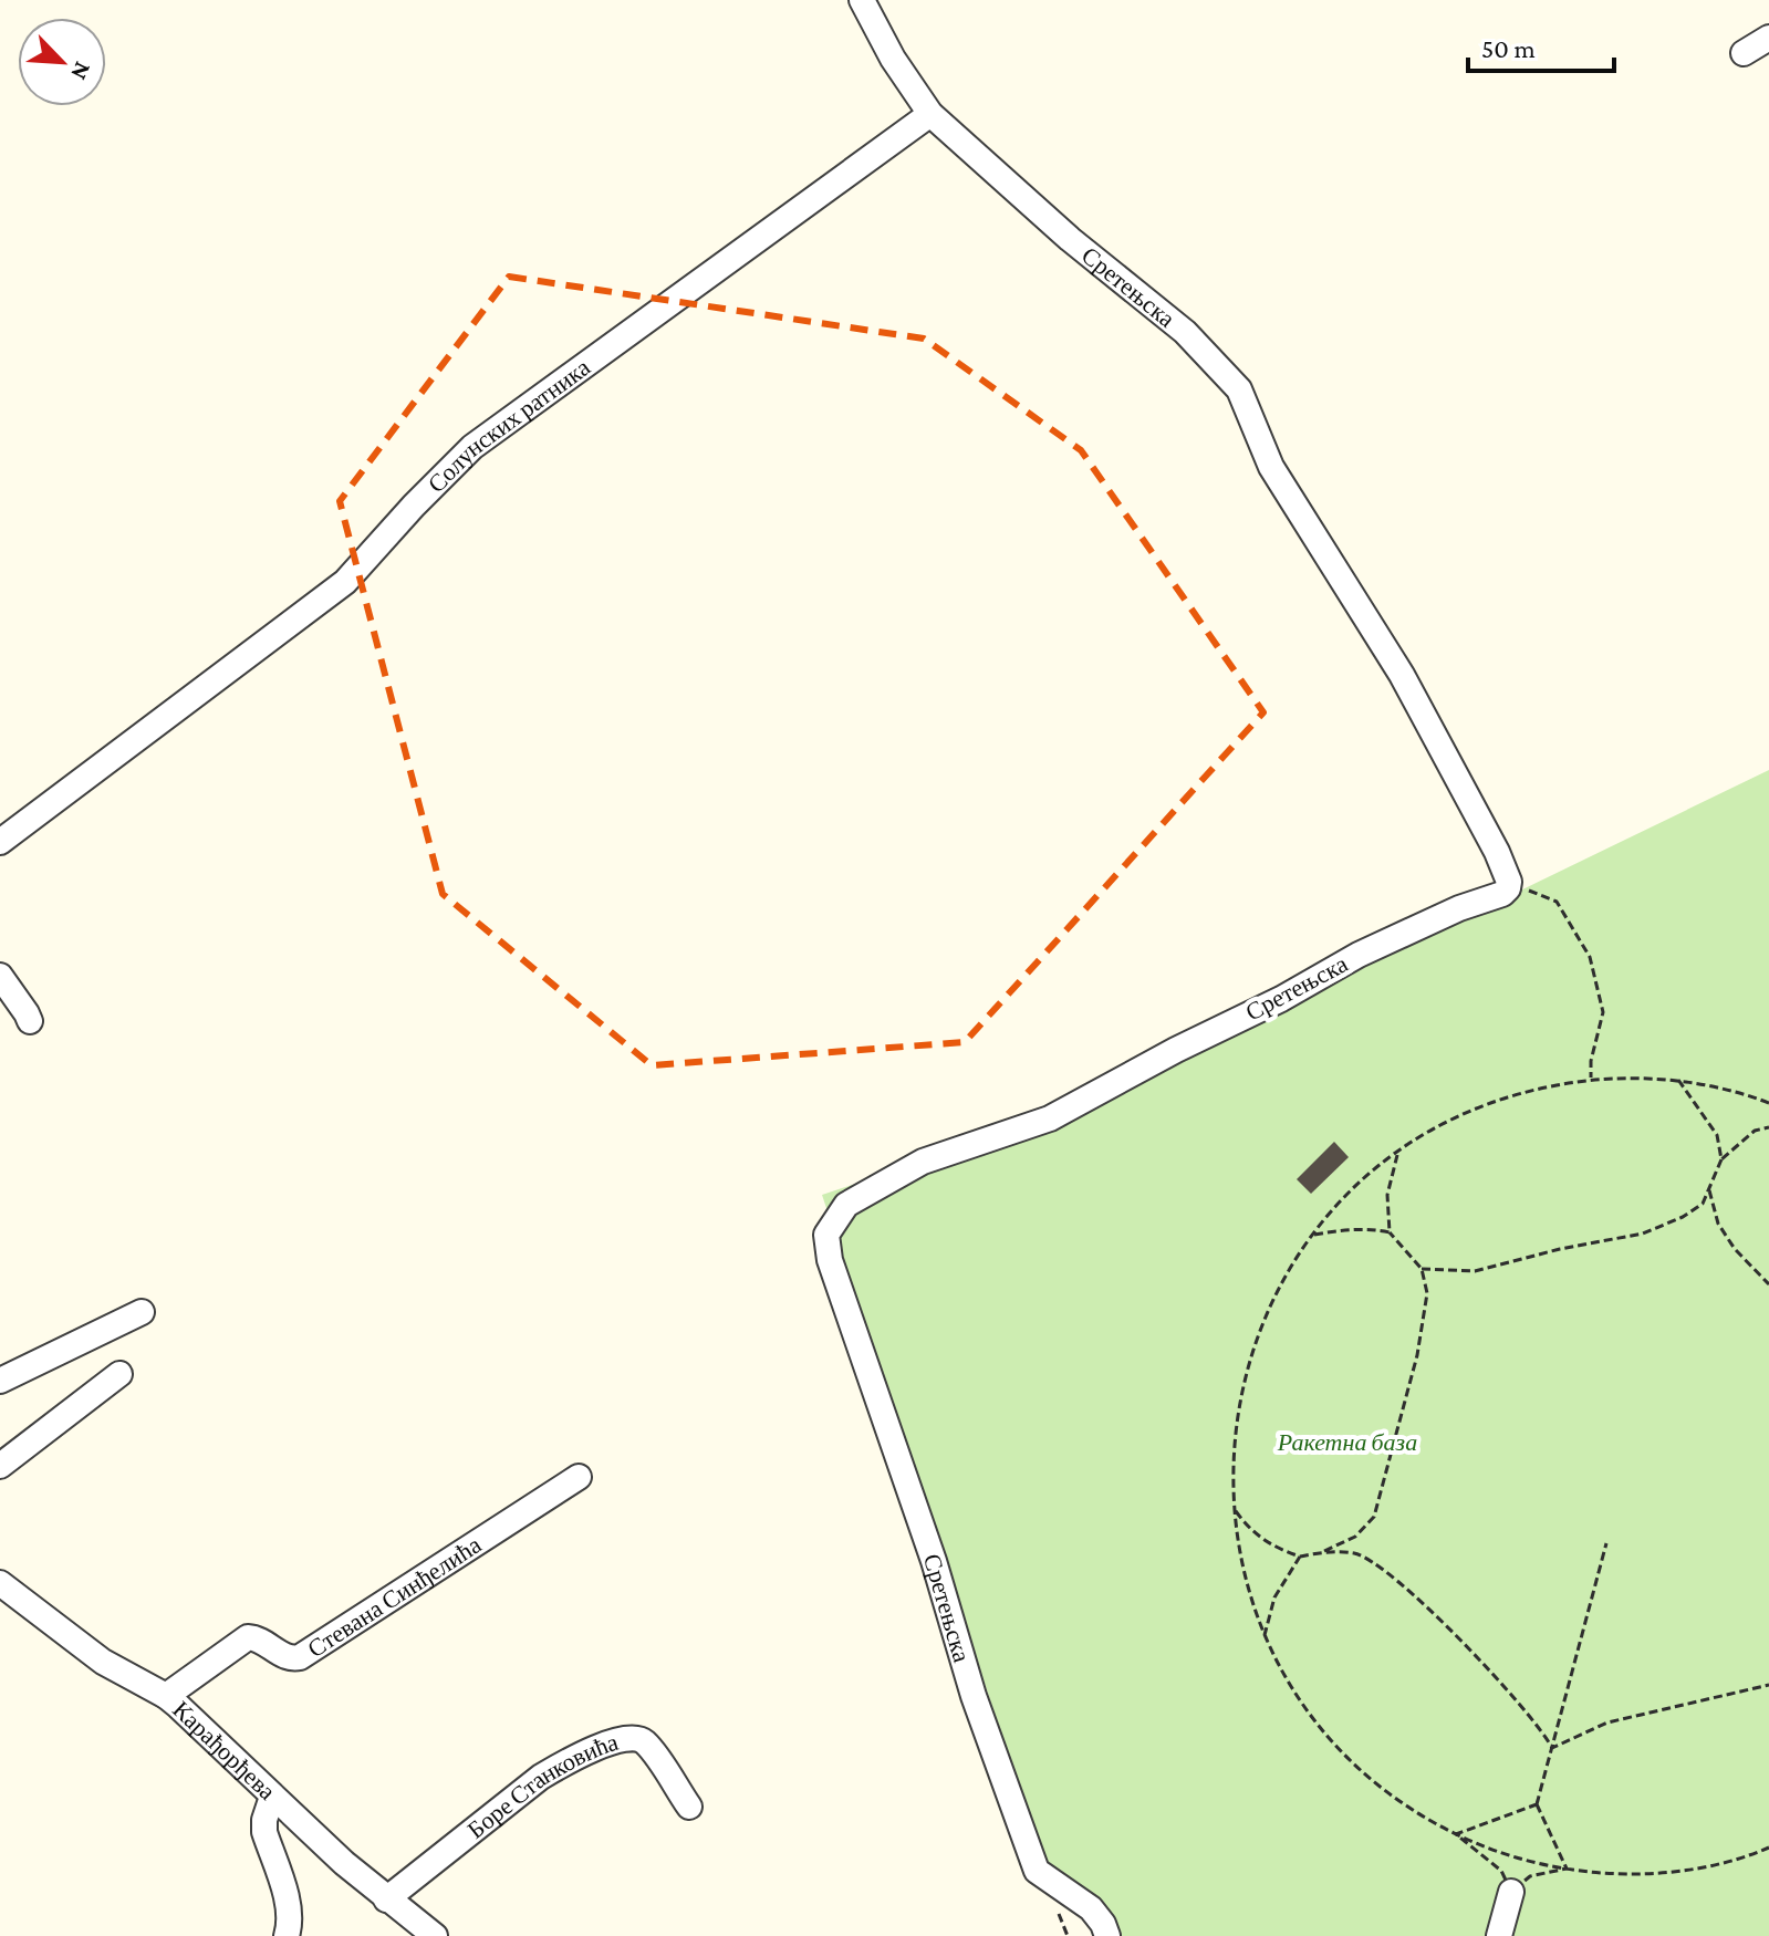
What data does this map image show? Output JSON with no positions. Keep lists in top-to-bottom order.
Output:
{
  "streets": {
    "street": [
      "Сретењска",
      "Солунских ратника",
      "Стевана Синђелића",
      "Карађорђева",
      "Боре Станковића"
    ]
  },
  "crossings": [
    ["Сретењска", "Солунских ратника"],
    ["Стевана Синђелића", "Карађорђева"],
    ["Карађорђева", "Боре Станковића"]
  ],
  "parks": ["Ракетна база"],
  "scale_bar": "50 m",
  "north": "bottom right"
}
